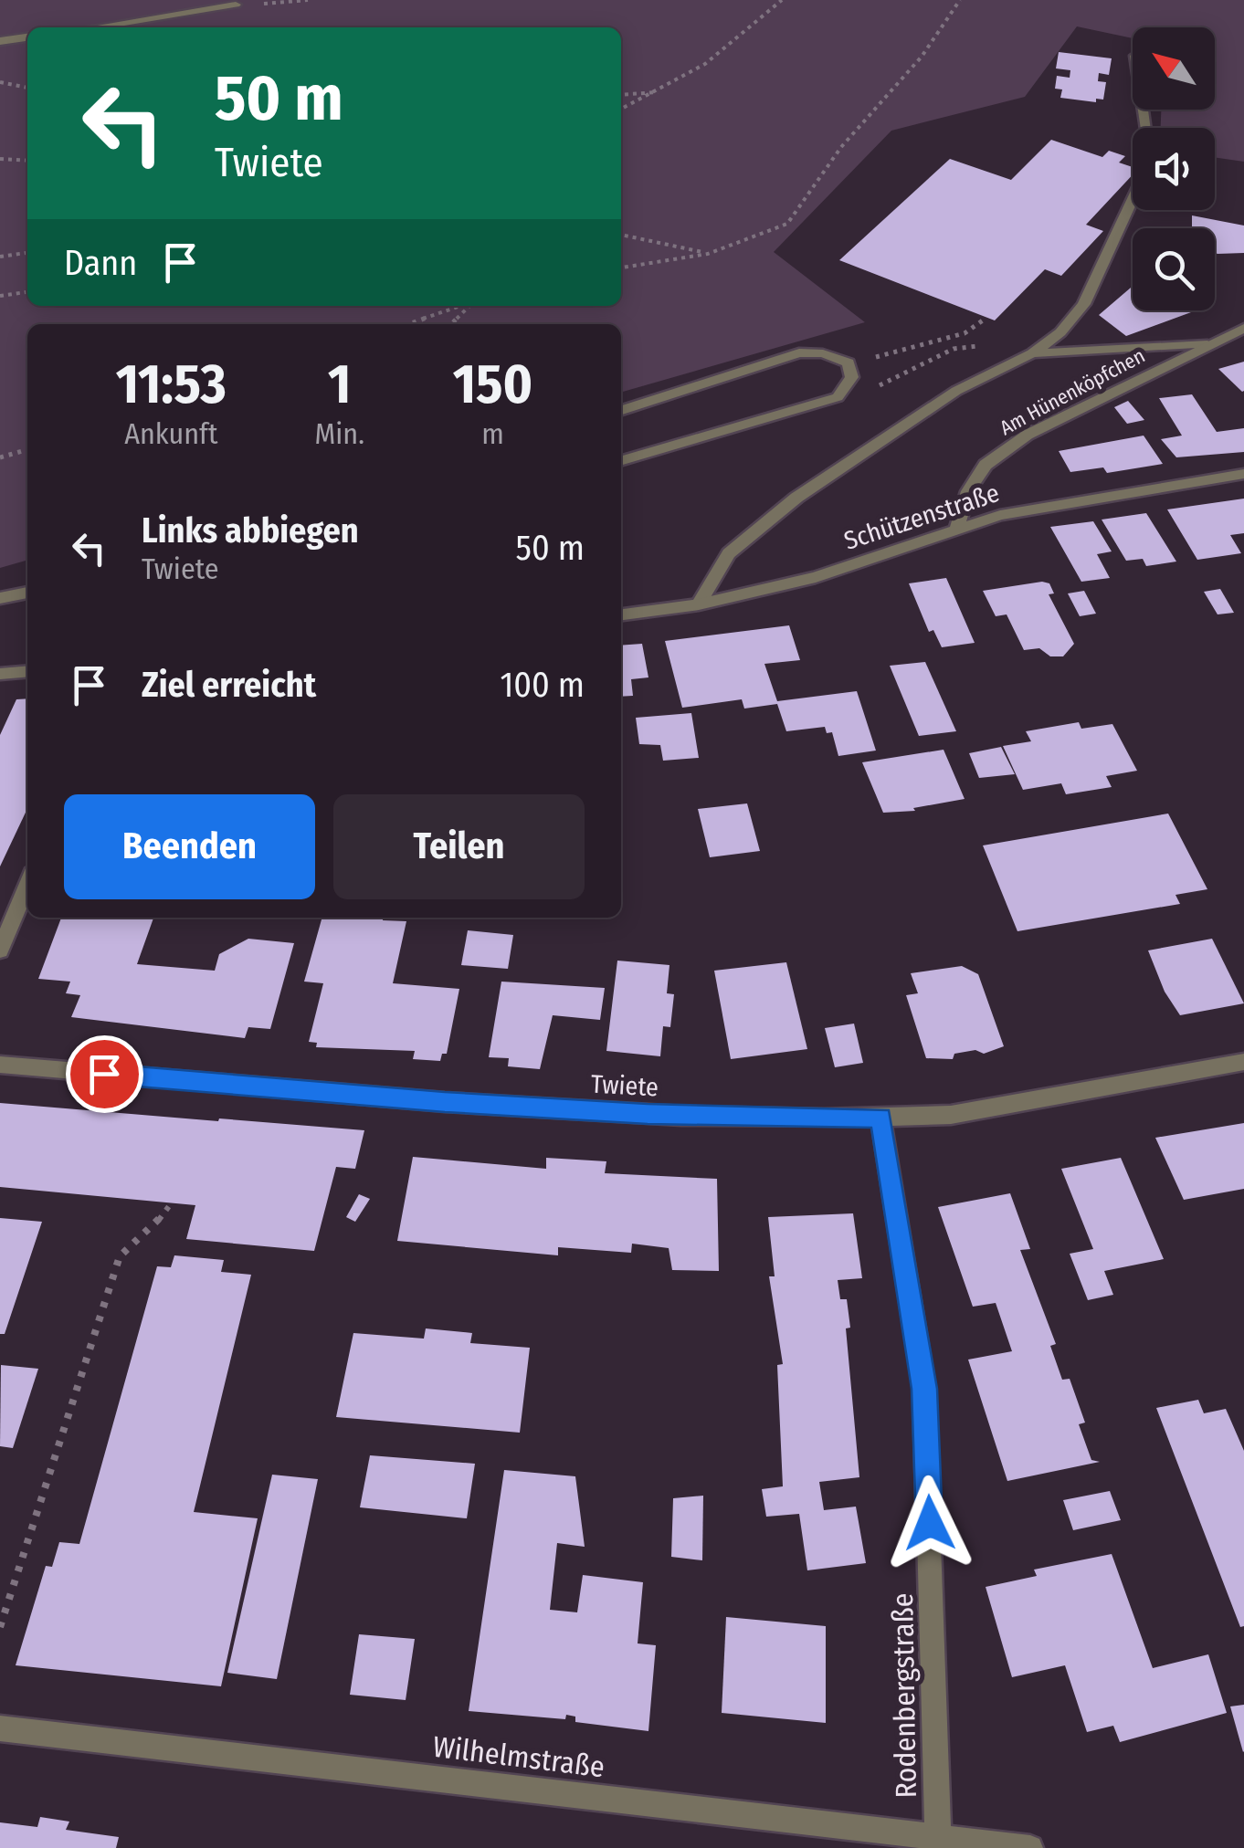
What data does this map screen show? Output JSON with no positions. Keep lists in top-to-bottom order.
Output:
{
  "streets": {
    "street": [
      "Am Hünenköpfchen",
      "Schützenstraße",
      "Twiete",
      "Rodenbergstraße",
      "Wilhelmstraße"
    ]
  },
  "crossings": [
    ["Am Hünenköpfchen", "Schützenstraße"],
    ["Twiete", "Rodenbergstraße"],
    ["Rodenbergstraße", "Wilhelmstraße"]
  ],
  "north": "top left",
  "page": {
    "turn": ["50 m", "Twiete"],
    "then": "Dann",
    "eta": [
      "11:53",
      "Ankunft",
      "1",
      "Min.",
      "150",
      "m"
    ],
    "list": [
      {
        "name": "Links abbiegen",
        "note": "Twiete",
        "value": "50 m"
      },
      {
        "name": "Ziel erreicht",
        "value": "100 m"
      }
    ],
    "buttons": ["Beenden", "Teilen"]
  }
}
